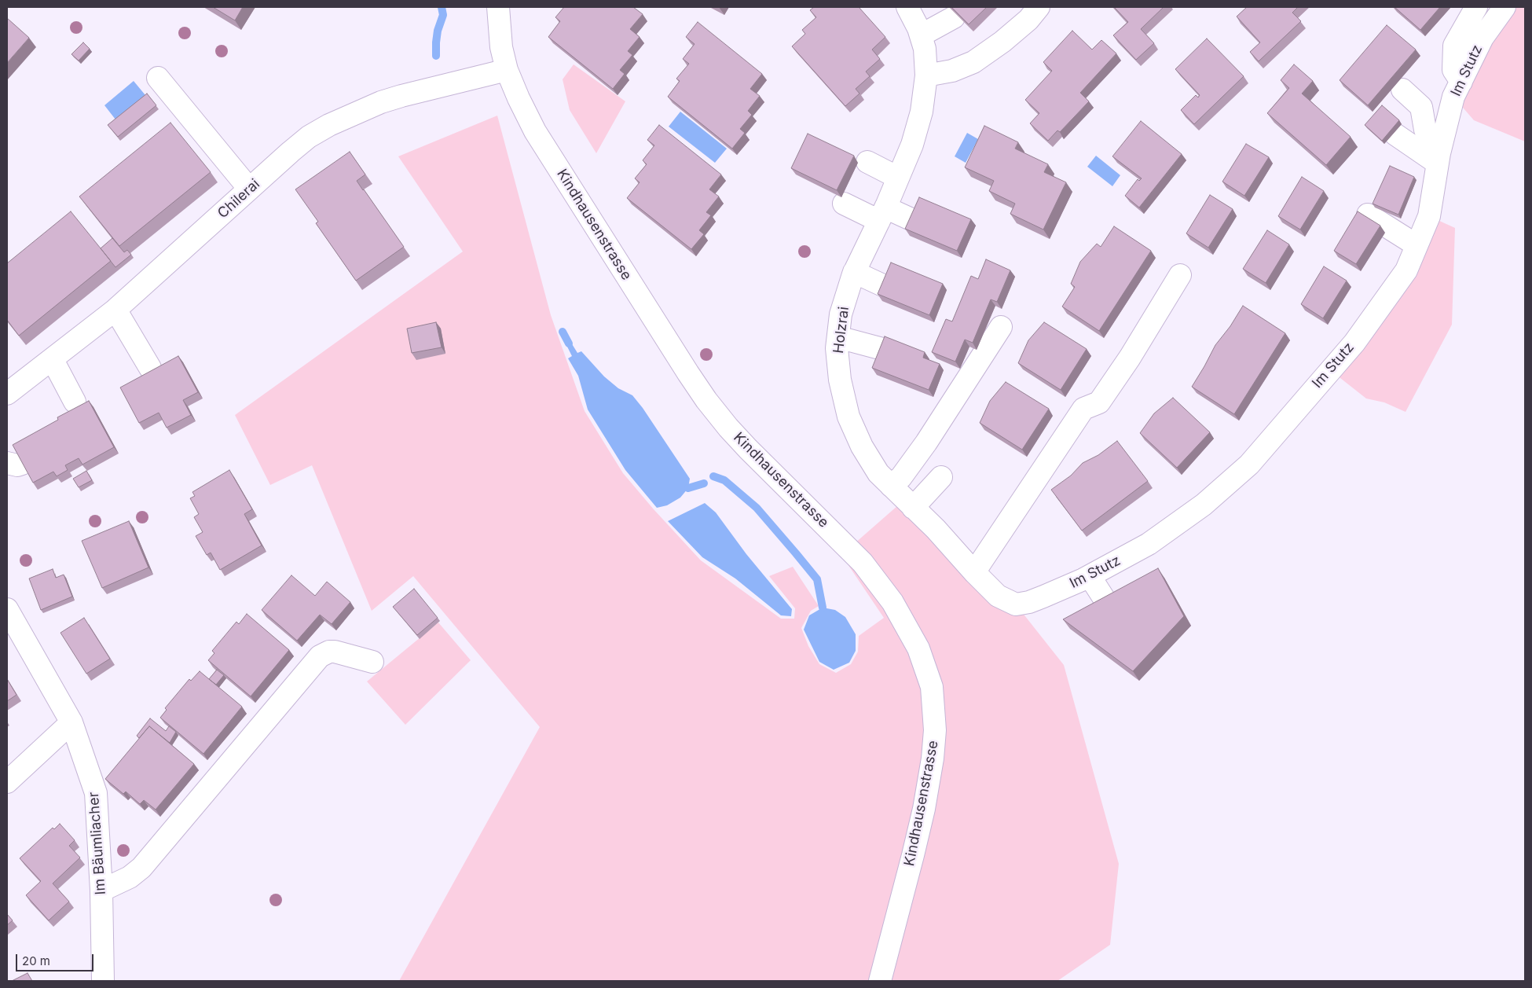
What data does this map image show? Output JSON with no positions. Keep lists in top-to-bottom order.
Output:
{
  "streets": {
    "street": [
      "Im Stutz",
      "Chilerai",
      "Kindhausenstrasse",
      "Holzrai",
      "Im Bäumliacher"
    ]
  },
  "crossings": [
    ["Im Stutz", "Holzrai"],
    ["Chilerai", "Kindhausenstrasse"]
  ],
  "scale_bar": "20 m"
}
